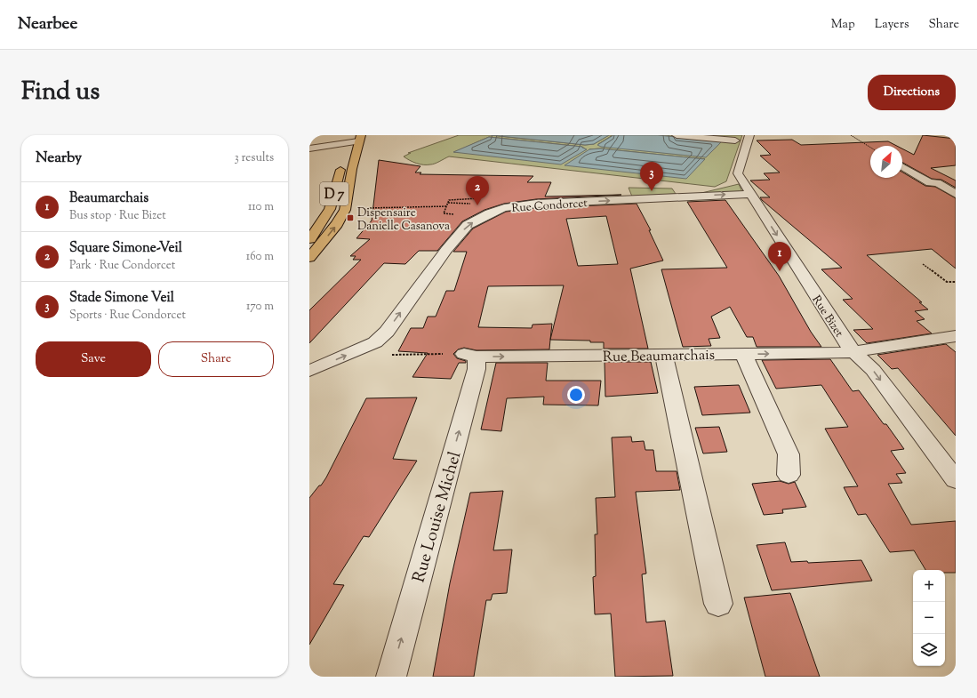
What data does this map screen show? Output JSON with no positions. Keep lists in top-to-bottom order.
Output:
{
  "streets": {
    "main road": ["D 7"],
    "street": [
      "Rue Condorcet",
      "Rue Bizet",
      "Rue Beaumarchais",
      "Rue Louise Michel"
    ]
  },
  "crossings": [
    ["Rue Condorcet", "Rue Bizet"],
    ["Rue Bizet", "Rue Beaumarchais"],
    ["Rue Beaumarchais", "Rue Louise Michel"]
  ],
  "one_way": ["Rue Condorcet", "Rue Beaumarchais", "Rue Louise Michel"],
  "places": {
    "transit": ["Dispensaire Danielle Casanova"]
  },
  "north": "top right",
  "page": {
    "header": "Nearbee",
    "nav": ["Map", "Layers", "Share"],
    "title": "Find us",
    "buttons": [
      "Directions",
      ["Save", "Share"]
    ],
    "heading": ["Nearby", "3 results"],
    "pins": ["3", "2", "1"],
    "list": [
      {
        "mark": "1",
        "name": "Beaumarchais",
        "note": "Bus stop · Rue Bizet",
        "value": "110 m"
      },
      {
        "mark": "2",
        "name": "Square Simone-Veil",
        "note": "Park · Rue Condorcet",
        "value": "160 m"
      },
      {
        "mark": "3",
        "name": "Stade Simone Veil",
        "note": "Sports · Rue Condorcet",
        "value": "170 m"
      }
    ],
    "map_buttons": ["+", "−"]
  }
}
